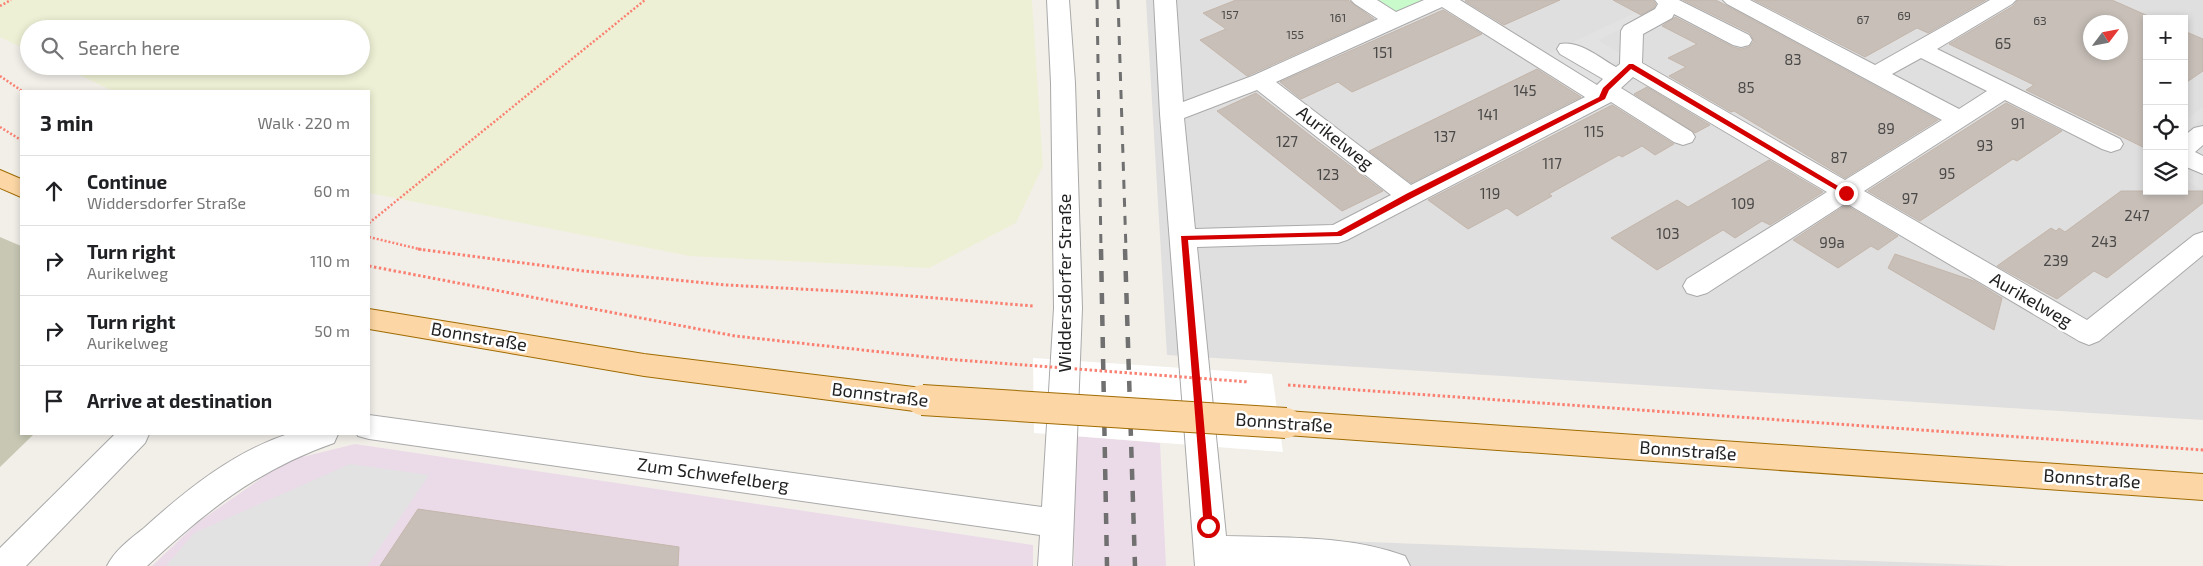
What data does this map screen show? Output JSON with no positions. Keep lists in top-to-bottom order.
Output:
{
  "streets": {
    "main road": ["Bonnstraße"],
    "street": ["Aurikelweg", "Widdersdorfer Straße", "Zum Schwefelberg"]
  },
  "crossings": [
    ["Widdersdorfer Straße", "Zum Schwefelberg"]
  ],
  "house_numbers": [
    "157",
    "69",
    "161",
    "67",
    "63",
    "155",
    "65",
    "151",
    "83",
    "85",
    "145",
    "141",
    "91",
    "89",
    "115",
    "137",
    "127",
    "93",
    "87",
    "117",
    "95",
    "123",
    "119",
    "97",
    "109",
    "247",
    "103",
    "243",
    "99a",
    "239"
  ],
  "north": "top right",
  "page": {
    "map_buttons": ["+", "−"],
    "search": "Search here",
    "heading": ["3 min", "Walk · 220 m"],
    "list": [
      ["Continue", "Widdersdorfer Straße", "60 m"],
      ["Turn right", "Aurikelweg", "110 m"],
      ["Turn right", "Aurikelweg", "50 m"],
      "Arrive at destination"
    ]
  }
}
